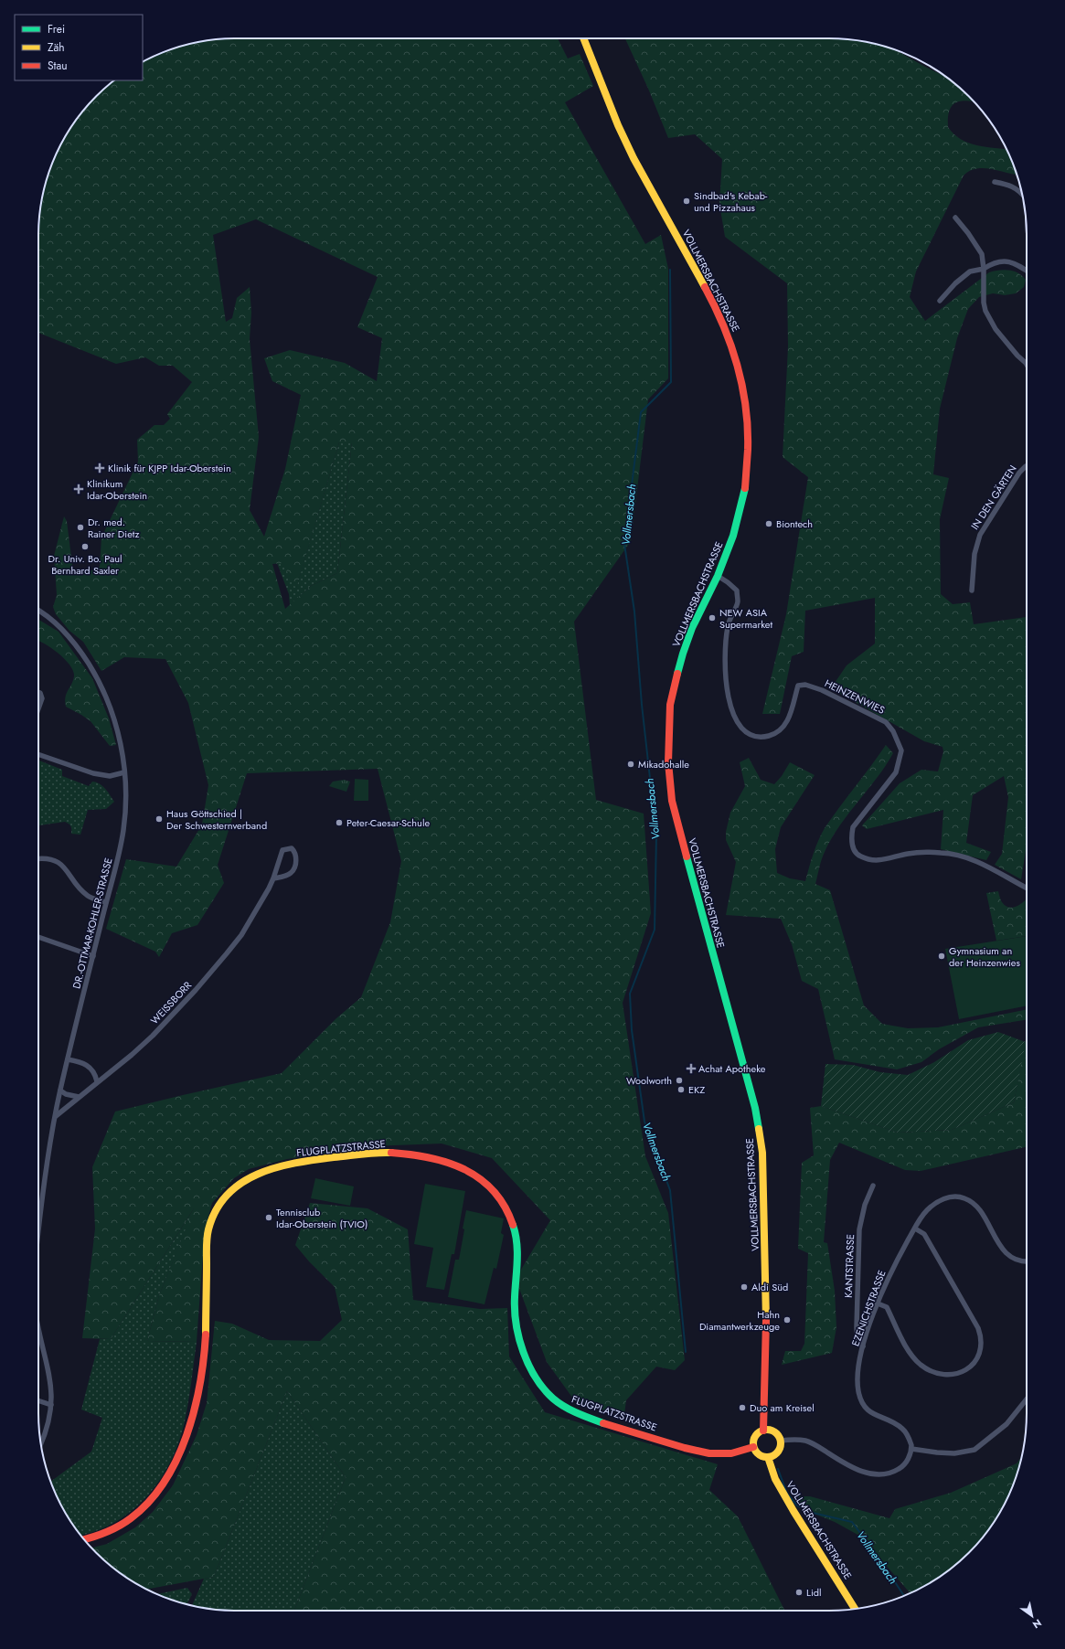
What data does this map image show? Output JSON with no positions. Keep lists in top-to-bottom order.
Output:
{
  "streets": {
    "main road": ["VOLLMERSBACHSTRASSE", "FLUGPLATZSTRASSE"],
    "street": [
      "IN DEN GÄRTEN",
      "HEINZENWIES",
      "DR.-OTTMAR-KOHLER-STRASSE",
      "WEISSBORR",
      "KANTSTRASSE",
      "EZENICHSTRASSE"
    ]
  },
  "crossings": [
    ["VOLLMERSBACHSTRASSE", "HEINZENWIES"],
    ["VOLLMERSBACHSTRASSE", "FLUGPLATZSTRASSE"],
    ["DR.-OTTMAR-KOHLER-STRASSE", "WEISSBORR"],
    ["KANTSTRASSE", "EZENICHSTRASSE"]
  ],
  "water": ["Vollmersbach"],
  "places": {
    "other": [
      "Sindbad's Kebab- und Pizzahaus",
      "Biontech",
      "Dr. med. Rainer Dietz",
      "Dr. Univ. Bo. Paul Bernhard Saxler",
      "NEW ASIA Supermarket",
      "Mikadohalle",
      "Haus Göttschied | Der Schwesternverband",
      "Peter-Caesar-Schule",
      "Gymnasium an der Heinzenwies",
      "Woolworth",
      "EKZ",
      "Tennisclub Idar-Oberstein (TVIO)",
      "Aldi Süd",
      "Hahn Diamantwerkzeuge",
      "Duo am Kreisel",
      "Lidl"
    ],
    "health": ["Klinik für KJPP Idar-Oberstein", "Klinikum Idar-Oberstein", "Achat Apotheke"]
  },
  "legend": ["Frei", "Zäh", "Stau"],
  "north": "bottom right"
}
